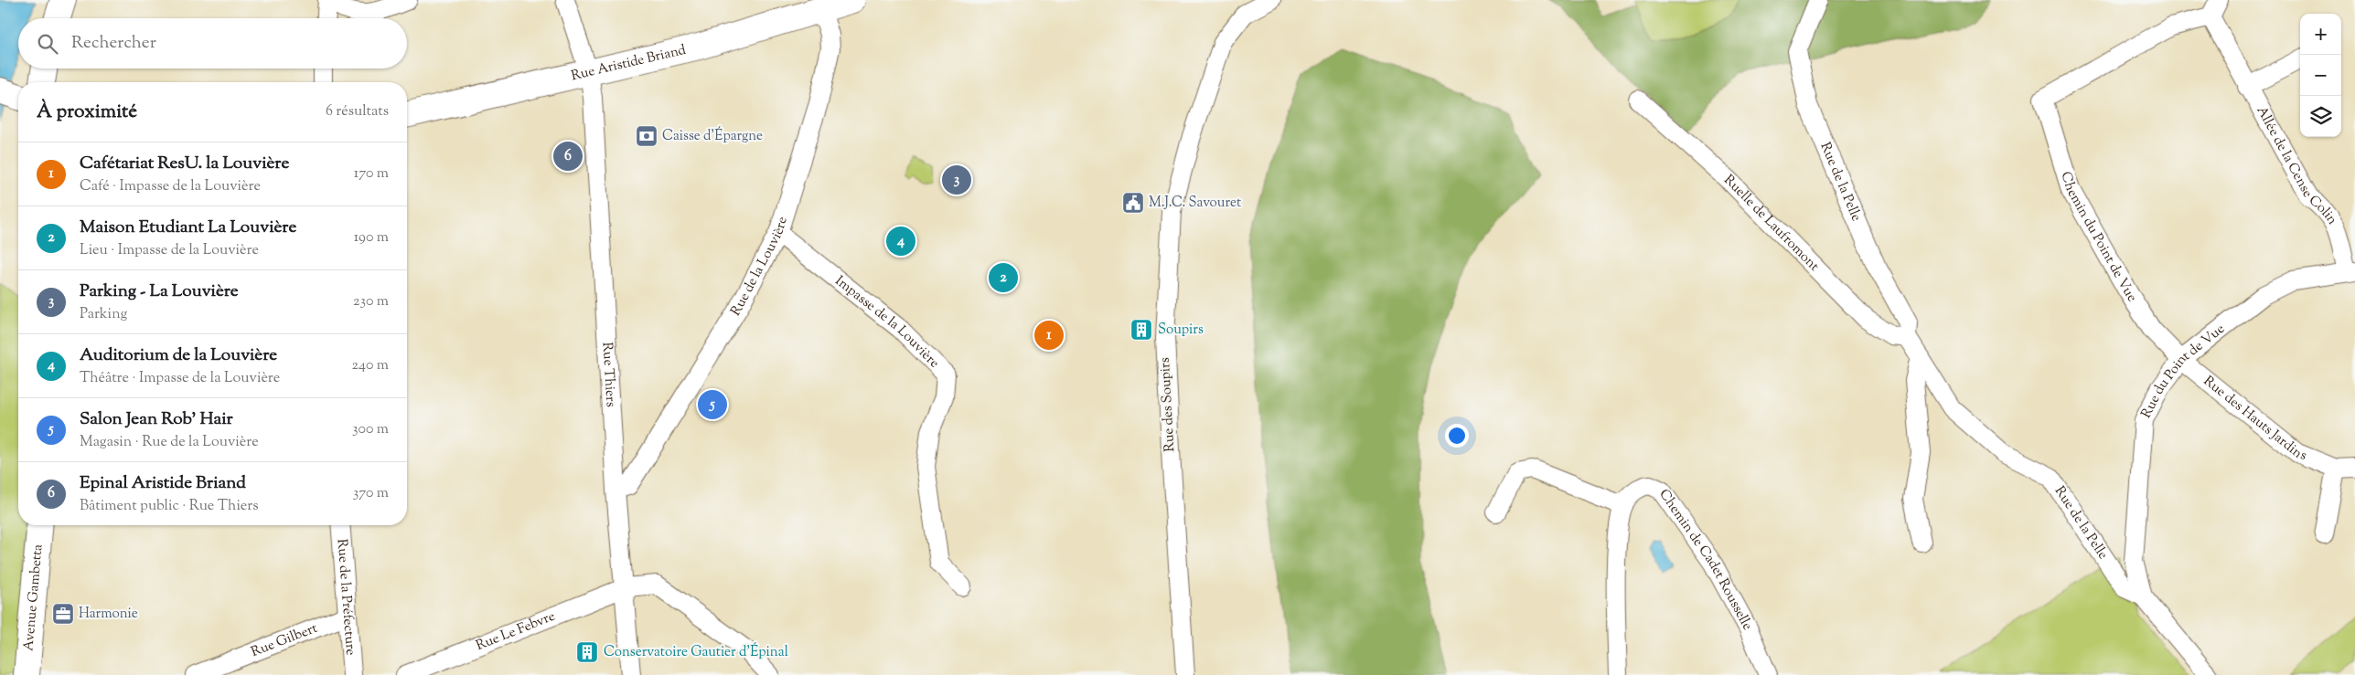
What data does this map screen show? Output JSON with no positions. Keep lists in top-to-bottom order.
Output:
{
  "streets": {
    "main road": ["Rue Aristide Briand", "Avenue Gambetta"],
    "street": [
      "Allée de la Cense Colin",
      "Rue de la Pelle",
      "Ruelle de Laufromont",
      "Chemin du Point de Vue",
      "Rue de la Louvière",
      "Impasse de la Louvière",
      "Rue du Point de Vue",
      "Rue Thiers",
      "Rue des Soupirs",
      "Rue des Hauts Jardins",
      "Chemin de Cadet Rousselle",
      "Rue de la Préfecture",
      "Rue Le Febvre",
      "Rue Gilbert"
    ]
  },
  "crossings": [
    ["Rue Aristide Briand", "Rue de la Louvière"],
    ["Rue Aristide Briand", "Rue Thiers"],
    ["Allée de la Cense Colin", "Chemin du Point de Vue"],
    ["Allée de la Cense Colin", "Rue du Point de Vue"],
    ["Rue de la Pelle", "Ruelle de Laufromont"],
    ["Rue de la Pelle", "Rue du Point de Vue"],
    ["Chemin du Point de Vue", "Rue du Point de Vue"],
    ["Chemin du Point de Vue", "Rue des Hauts Jardins"],
    ["Rue de la Louvière", "Impasse de la Louvière"],
    ["Rue de la Louvière", "Rue Thiers"],
    ["Rue du Point de Vue", "Rue des Hauts Jardins"],
    ["Rue Thiers", "Rue Le Febvre"],
    ["Rue de la Préfecture", "Rue Gilbert"]
  ],
  "places": {
    "bank": ["Caisse d'Épargne"],
    "public building": ["M.J.C. Savouret"],
    "building": ["Soupirs", "Conservatoire Gautier d'Épinal"],
    "office": ["Harmonie"]
  },
  "page": {
    "map_buttons": ["+", "−"],
    "search": "Rechercher",
    "heading": ["À proximité", "6 résultats"],
    "pins": [
      "6",
      "3",
      "4",
      "2",
      "1",
      "5"
    ],
    "list": [
      {
        "mark": "1",
        "name": "Cafétariat ResU. la Louvière",
        "note": "Café · Impasse de la Louvière",
        "value": "170 m"
      },
      {
        "mark": "2",
        "name": "Maison Etudiant La Louvière",
        "note": "Lieu · Impasse de la Louvière",
        "value": "190 m"
      },
      {
        "mark": "3",
        "name": "Parking - La Louvière",
        "note": "Parking",
        "value": "230 m"
      },
      {
        "mark": "4",
        "name": "Auditorium de la Louvière",
        "note": "Théâtre · Impasse de la Louvière",
        "value": "240 m"
      },
      {
        "mark": "5",
        "name": "Salon Jean Rob' Hair",
        "note": "Magasin · Rue de la Louvière",
        "value": "300 m"
      },
      {
        "mark": "6",
        "name": "Epinal Aristide Briand",
        "note": "Bâtiment public · Rue Thiers",
        "value": "370 m"
      }
    ]
  }
}
